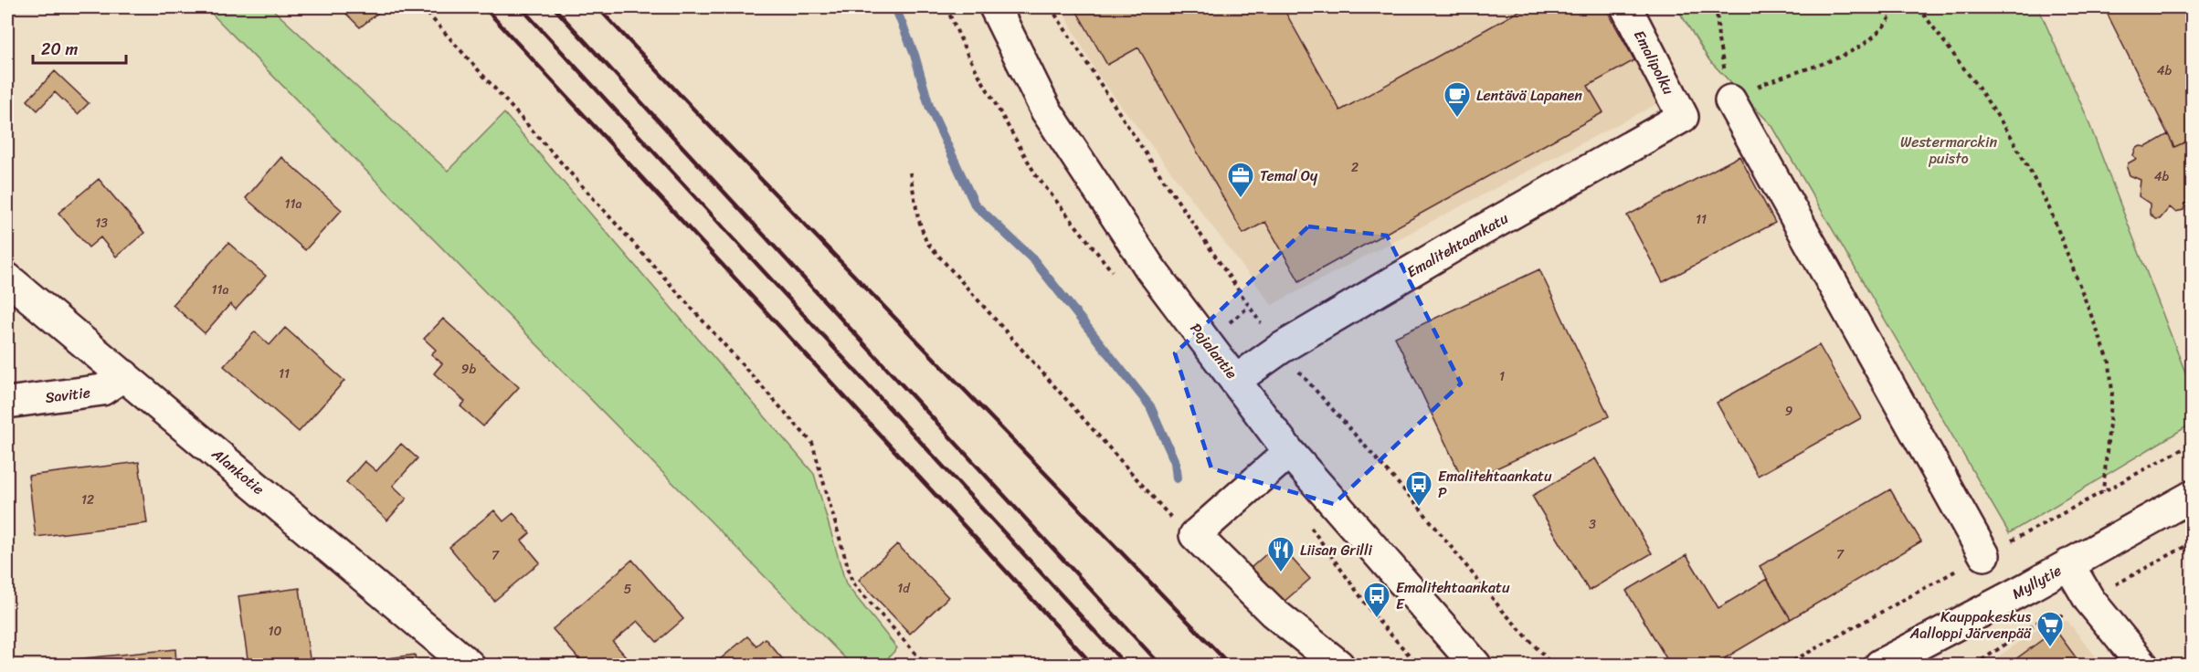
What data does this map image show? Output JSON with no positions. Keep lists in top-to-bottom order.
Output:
{
  "streets": {
    "street": [
      "Emalipolku",
      "Emalitehtaankatu",
      "Pajalantie",
      "Savitie",
      "Alankotie",
      "Myllytie"
    ]
  },
  "crossings": [
    ["Emalipolku", "Emalitehtaankatu"],
    ["Emalitehtaankatu", "Pajalantie"],
    ["Savitie", "Alankotie"]
  ],
  "parks": ["Westermarckin puisto"],
  "places": {
    "cafe": ["Lentävä Lapanen"],
    "office": ["Temal Oy"],
    "bus stop": ["Emalitehtaankatu P", "Emalitehtaankatu E"],
    "restaurant": ["Liisan Grilli"],
    "supermarket": ["Kauppakeskus Aalloppi Järvenpää"]
  },
  "house_numbers": [
    "4b",
    "2",
    "4b",
    "11a",
    "11",
    "13",
    "11a",
    "9b",
    "11",
    "1",
    "9",
    "12",
    "3",
    "7",
    "7",
    "1d",
    "5",
    "10"
  ],
  "scale_bar": "20 m"
}
